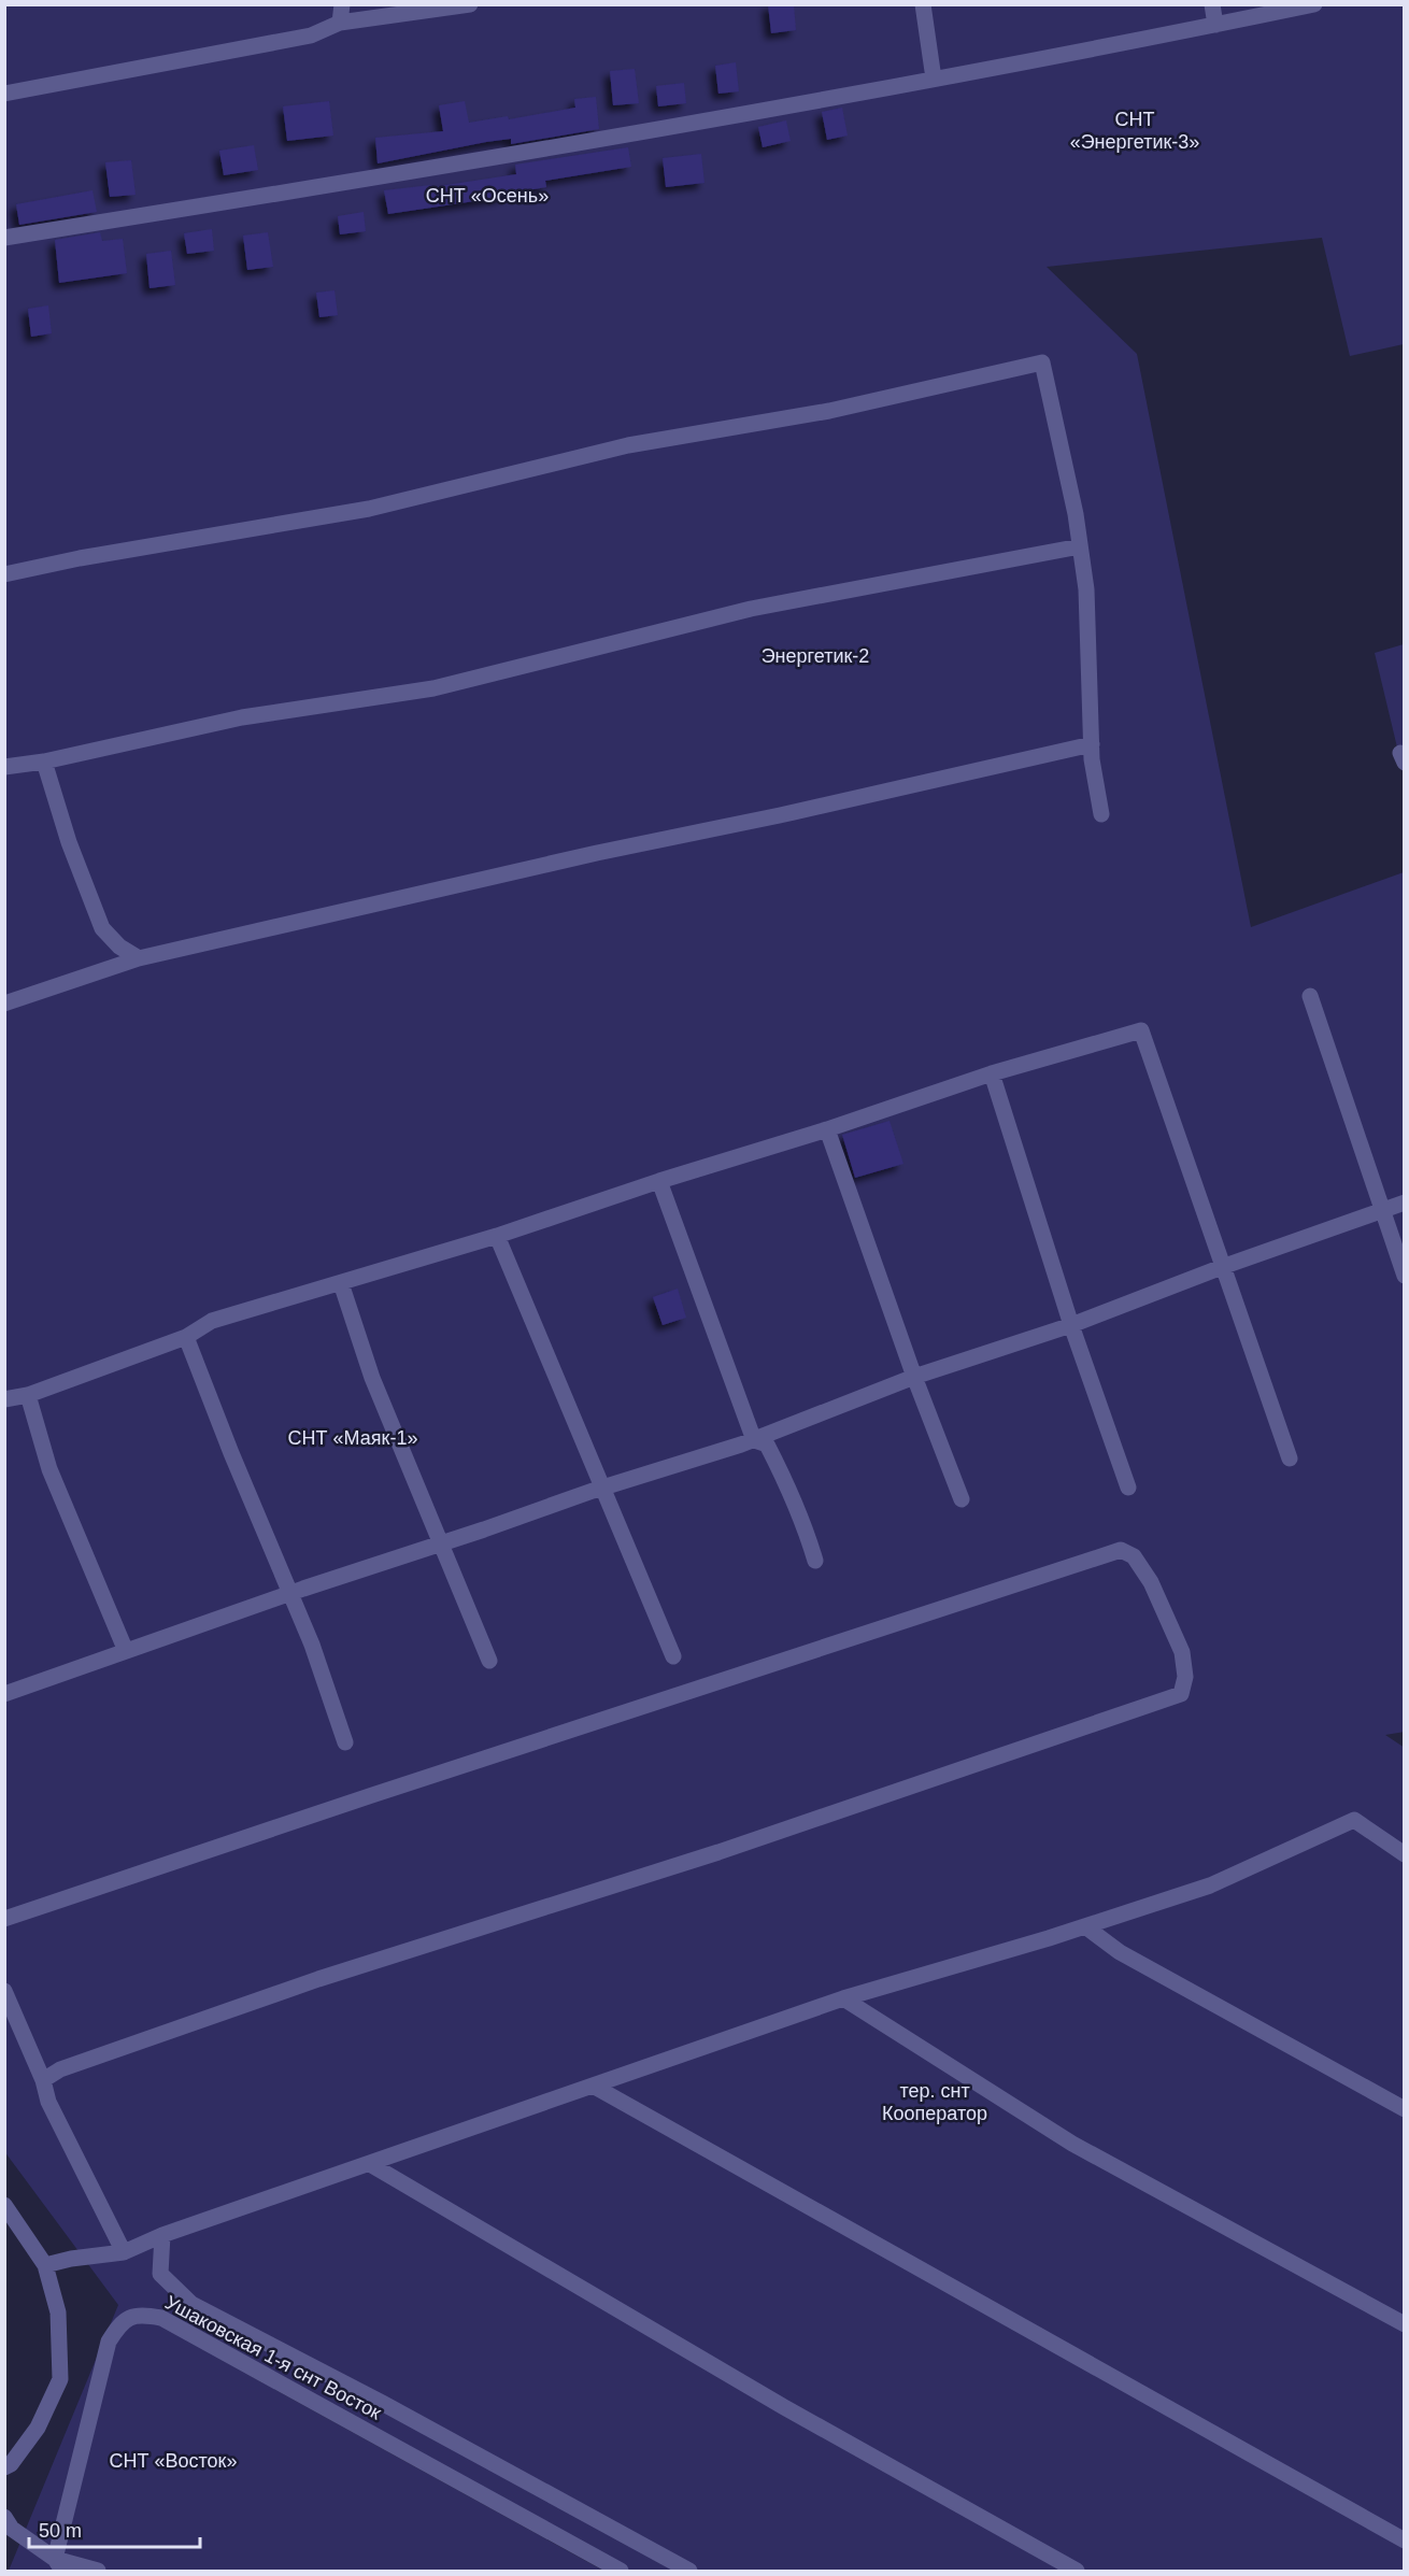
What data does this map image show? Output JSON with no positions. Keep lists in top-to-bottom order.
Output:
{
  "streets": {
    "street": ["Ушаковская 1-я снт Восток"]
  },
  "parks": [
    "СНТ «Энергетик-3»",
    "СНТ «Осень»",
    "Энергетик-2",
    "СНТ «Маяк-1»",
    "тер. снт Кооператор",
    "СНТ «Восток»"
  ],
  "scale_bar": "50 m"
}
